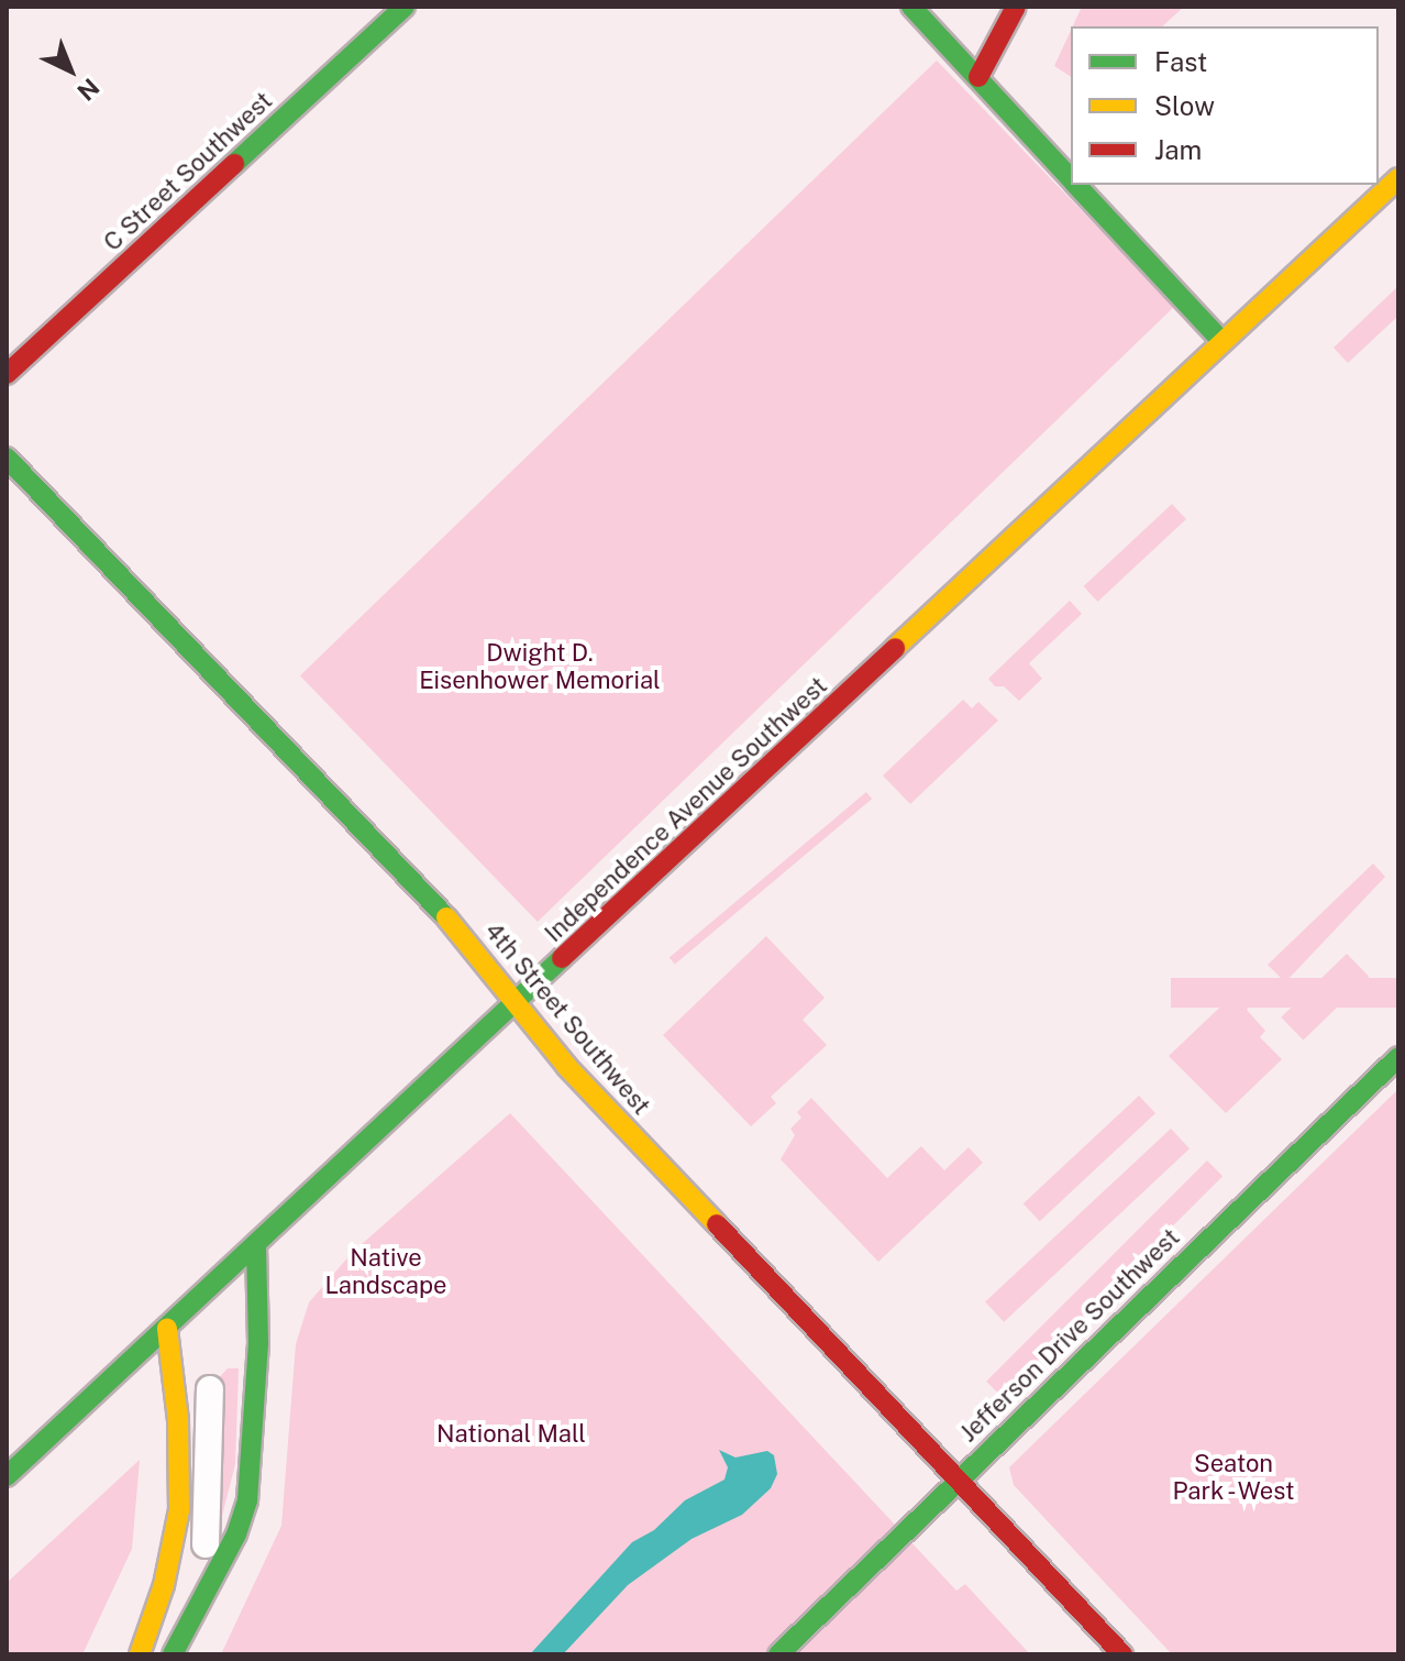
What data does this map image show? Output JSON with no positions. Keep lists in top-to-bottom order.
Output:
{
  "streets": {
    "main road": [
      "C Street Southwest",
      "Independence Avenue Southwest",
      "4th Street Southwest",
      "Jefferson Drive Southwest"
    ]
  },
  "crossings": [
    ["Independence Avenue Southwest", "4th Street Southwest"],
    ["4th Street Southwest", "Jefferson Drive Southwest"]
  ],
  "parks": [
    "Dwight D. Eisenhower Memorial",
    "Native Landscape",
    "National Mall",
    "Seaton Park - West"
  ],
  "legend": ["Fast", "Slow", "Jam"],
  "north": "bottom right"
}
